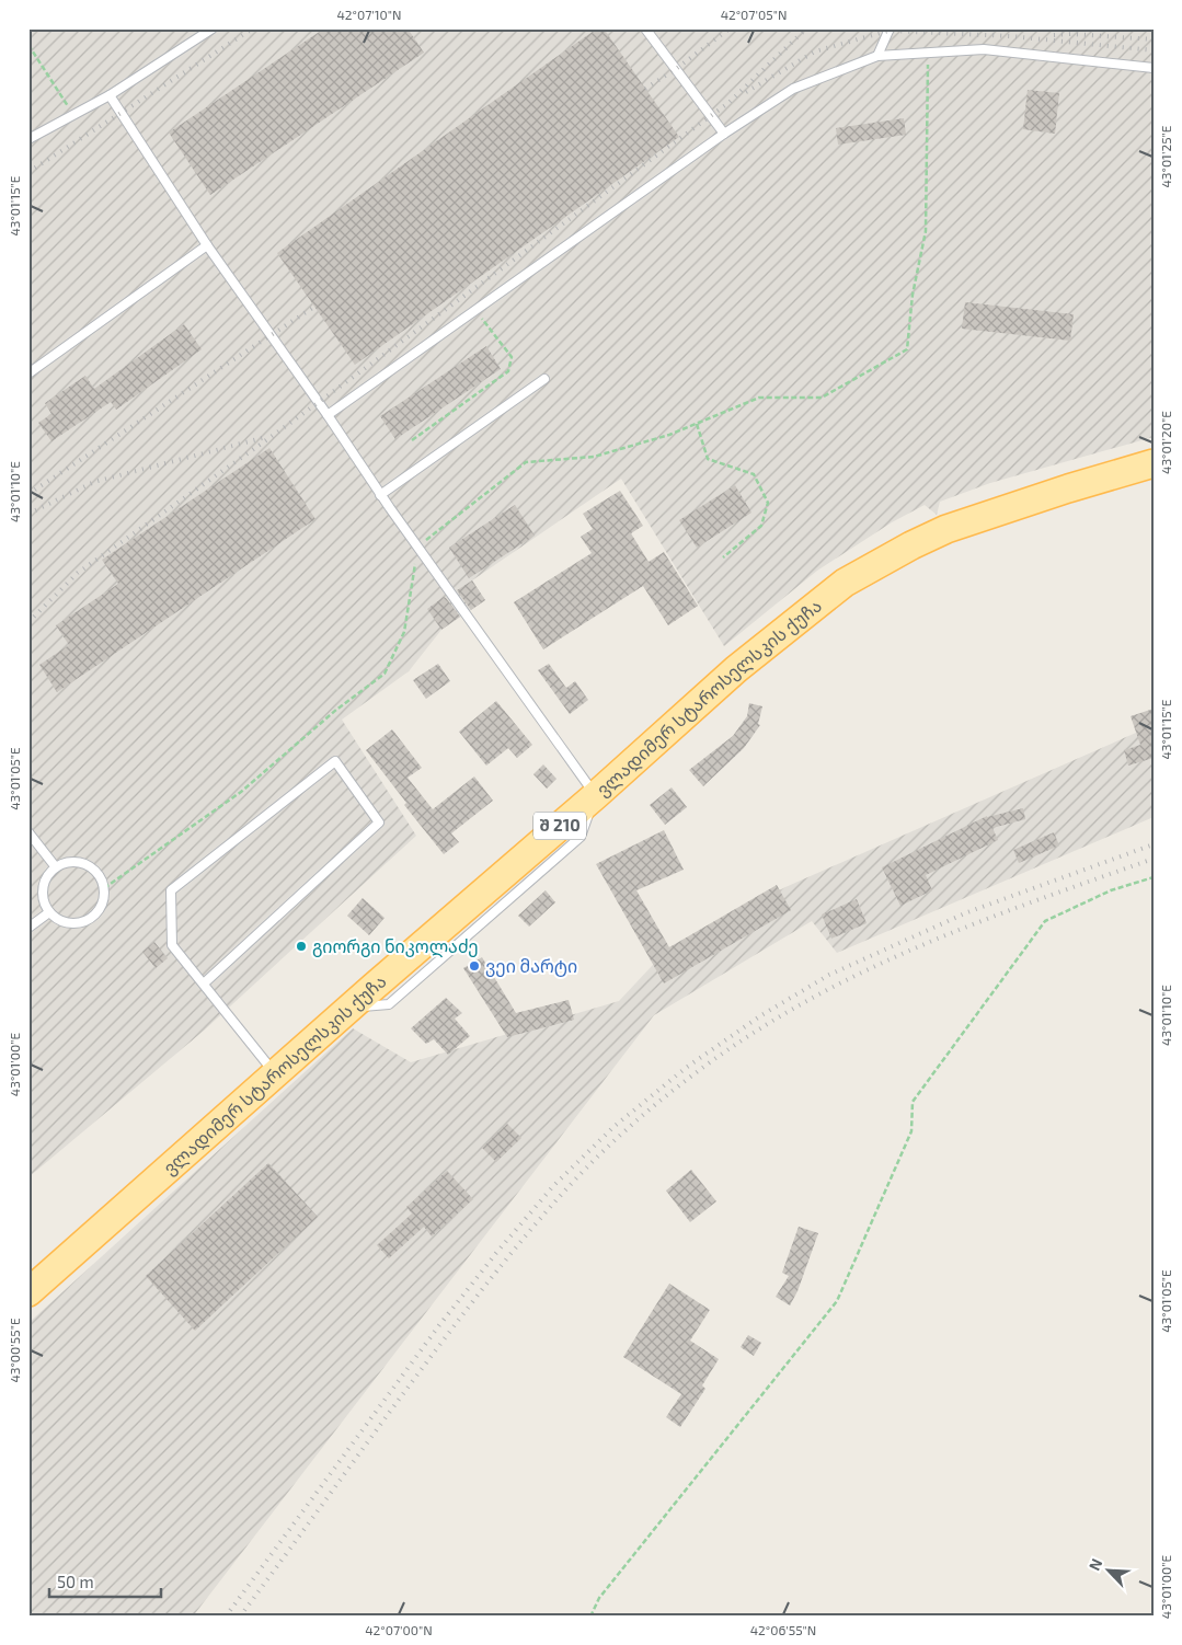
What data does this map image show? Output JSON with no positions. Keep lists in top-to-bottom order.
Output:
{
  "streets": {
    "main road": ["ვლადიმერ სტაროსელსკის ქუჩა", "შ 210"]
  },
  "places": ["გიორგი ნიკოლაძე", "ვეი მარტი"],
  "scale_bar": "50 m",
  "north": "top left",
  "coordinates": [
    "42°07'10\"N",
    "42°07'05\"N",
    "43°01'25\"E",
    "43°01'15\"E",
    "43°01'20\"E",
    "43°01'10\"E",
    "43°01'05\"E",
    "43°01'00\"E",
    "43°00'55\"E",
    "42°07'00\"N",
    "42°06'55\"N"
  ]
}
